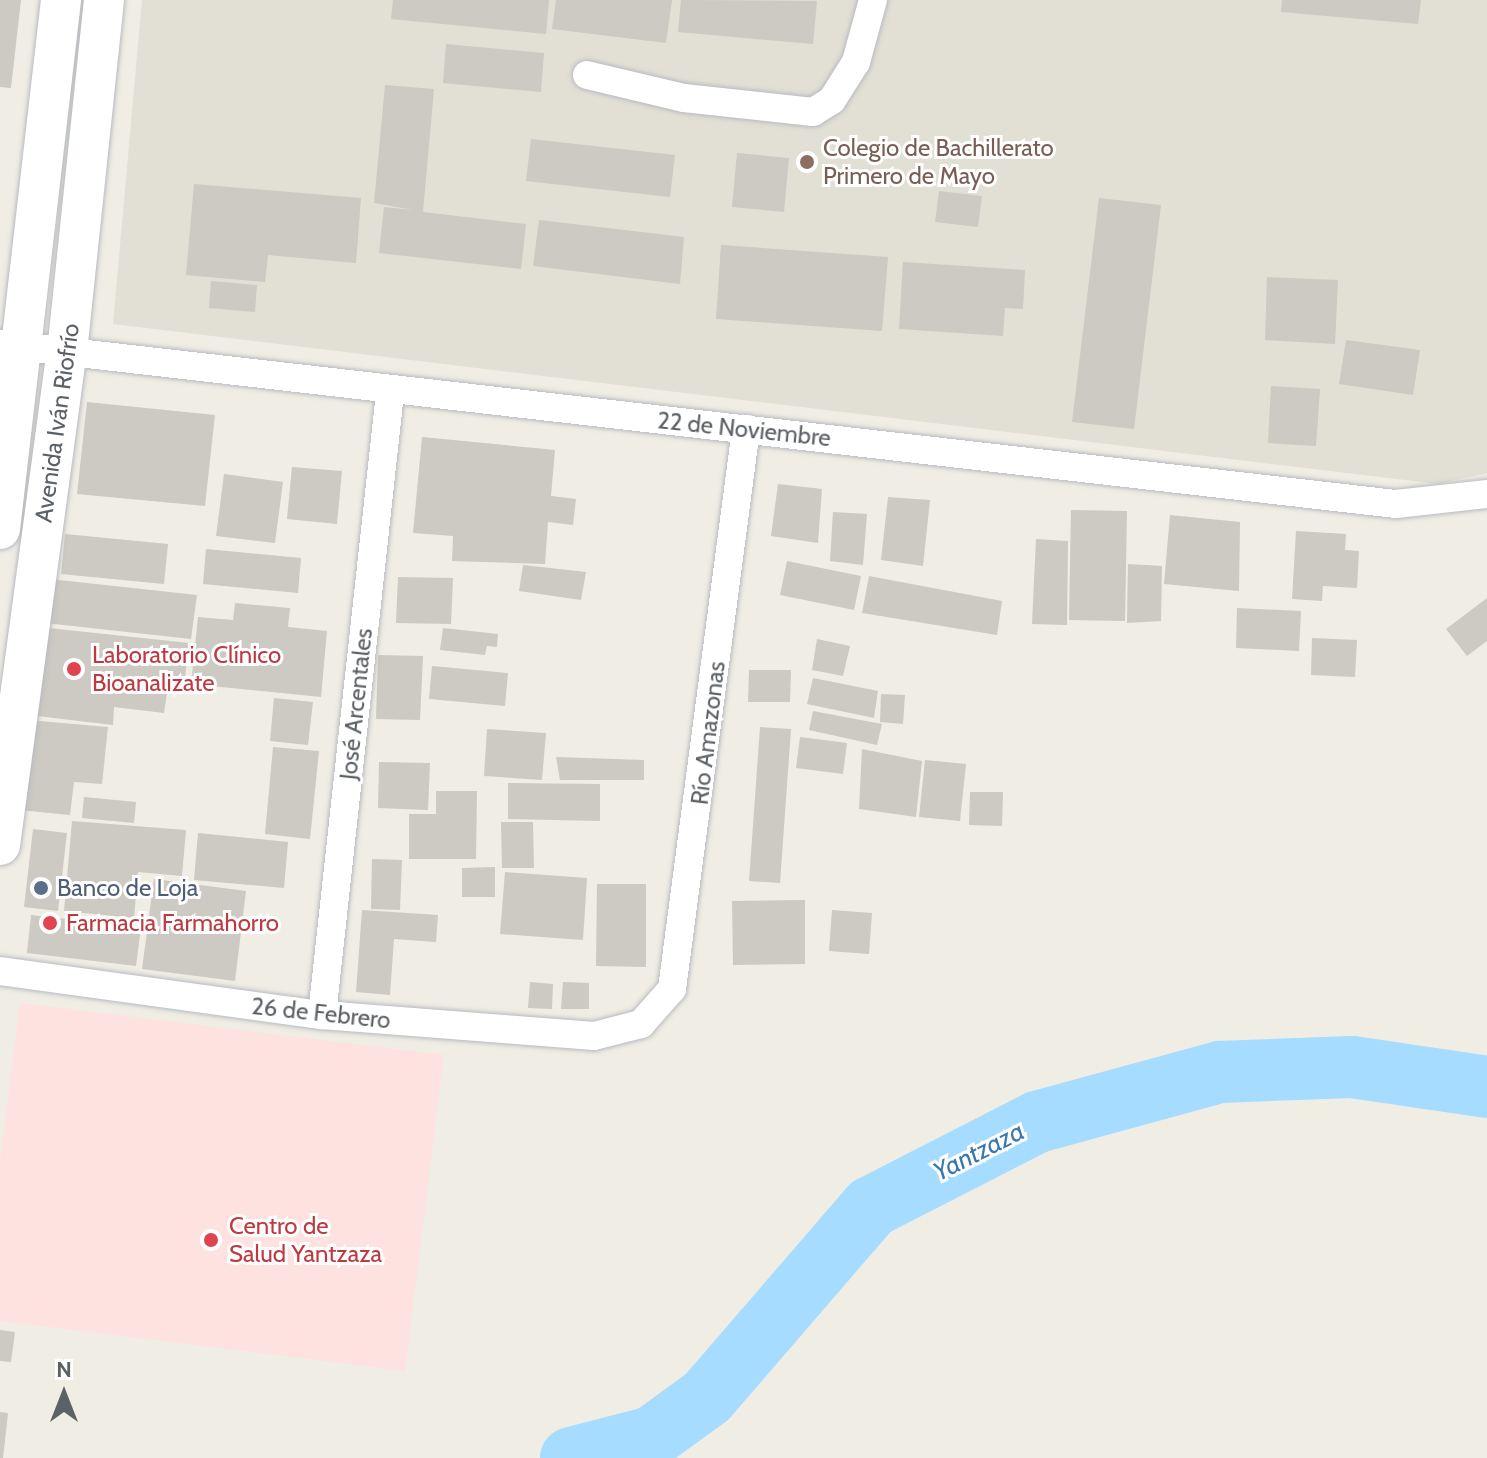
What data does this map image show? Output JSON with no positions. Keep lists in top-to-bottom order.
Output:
{
  "streets": {
    "main road": ["Avenida Iván Riofrío"],
    "street": [
      "22 de Noviembre",
      "José Arcentales",
      "Río Amazonas",
      "26 de Febrero"
    ]
  },
  "crossings": [
    ["Avenida Iván Riofrío", "22 de Noviembre"],
    ["22 de Noviembre", "José Arcentales"],
    ["22 de Noviembre", "Río Amazonas"],
    ["José Arcentales", "26 de Febrero"],
    ["Río Amazonas", "26 de Febrero"]
  ],
  "water": ["Yantzaza"],
  "places": [
    "Colegio de Bachillerato Primero de Mayo",
    "Laboratorio Clínico Bioanalizate",
    "Banco de Loja",
    "Farmacia Farmahorro",
    "Centro de Salud Yantzaza"
  ],
  "north": "top"
}
